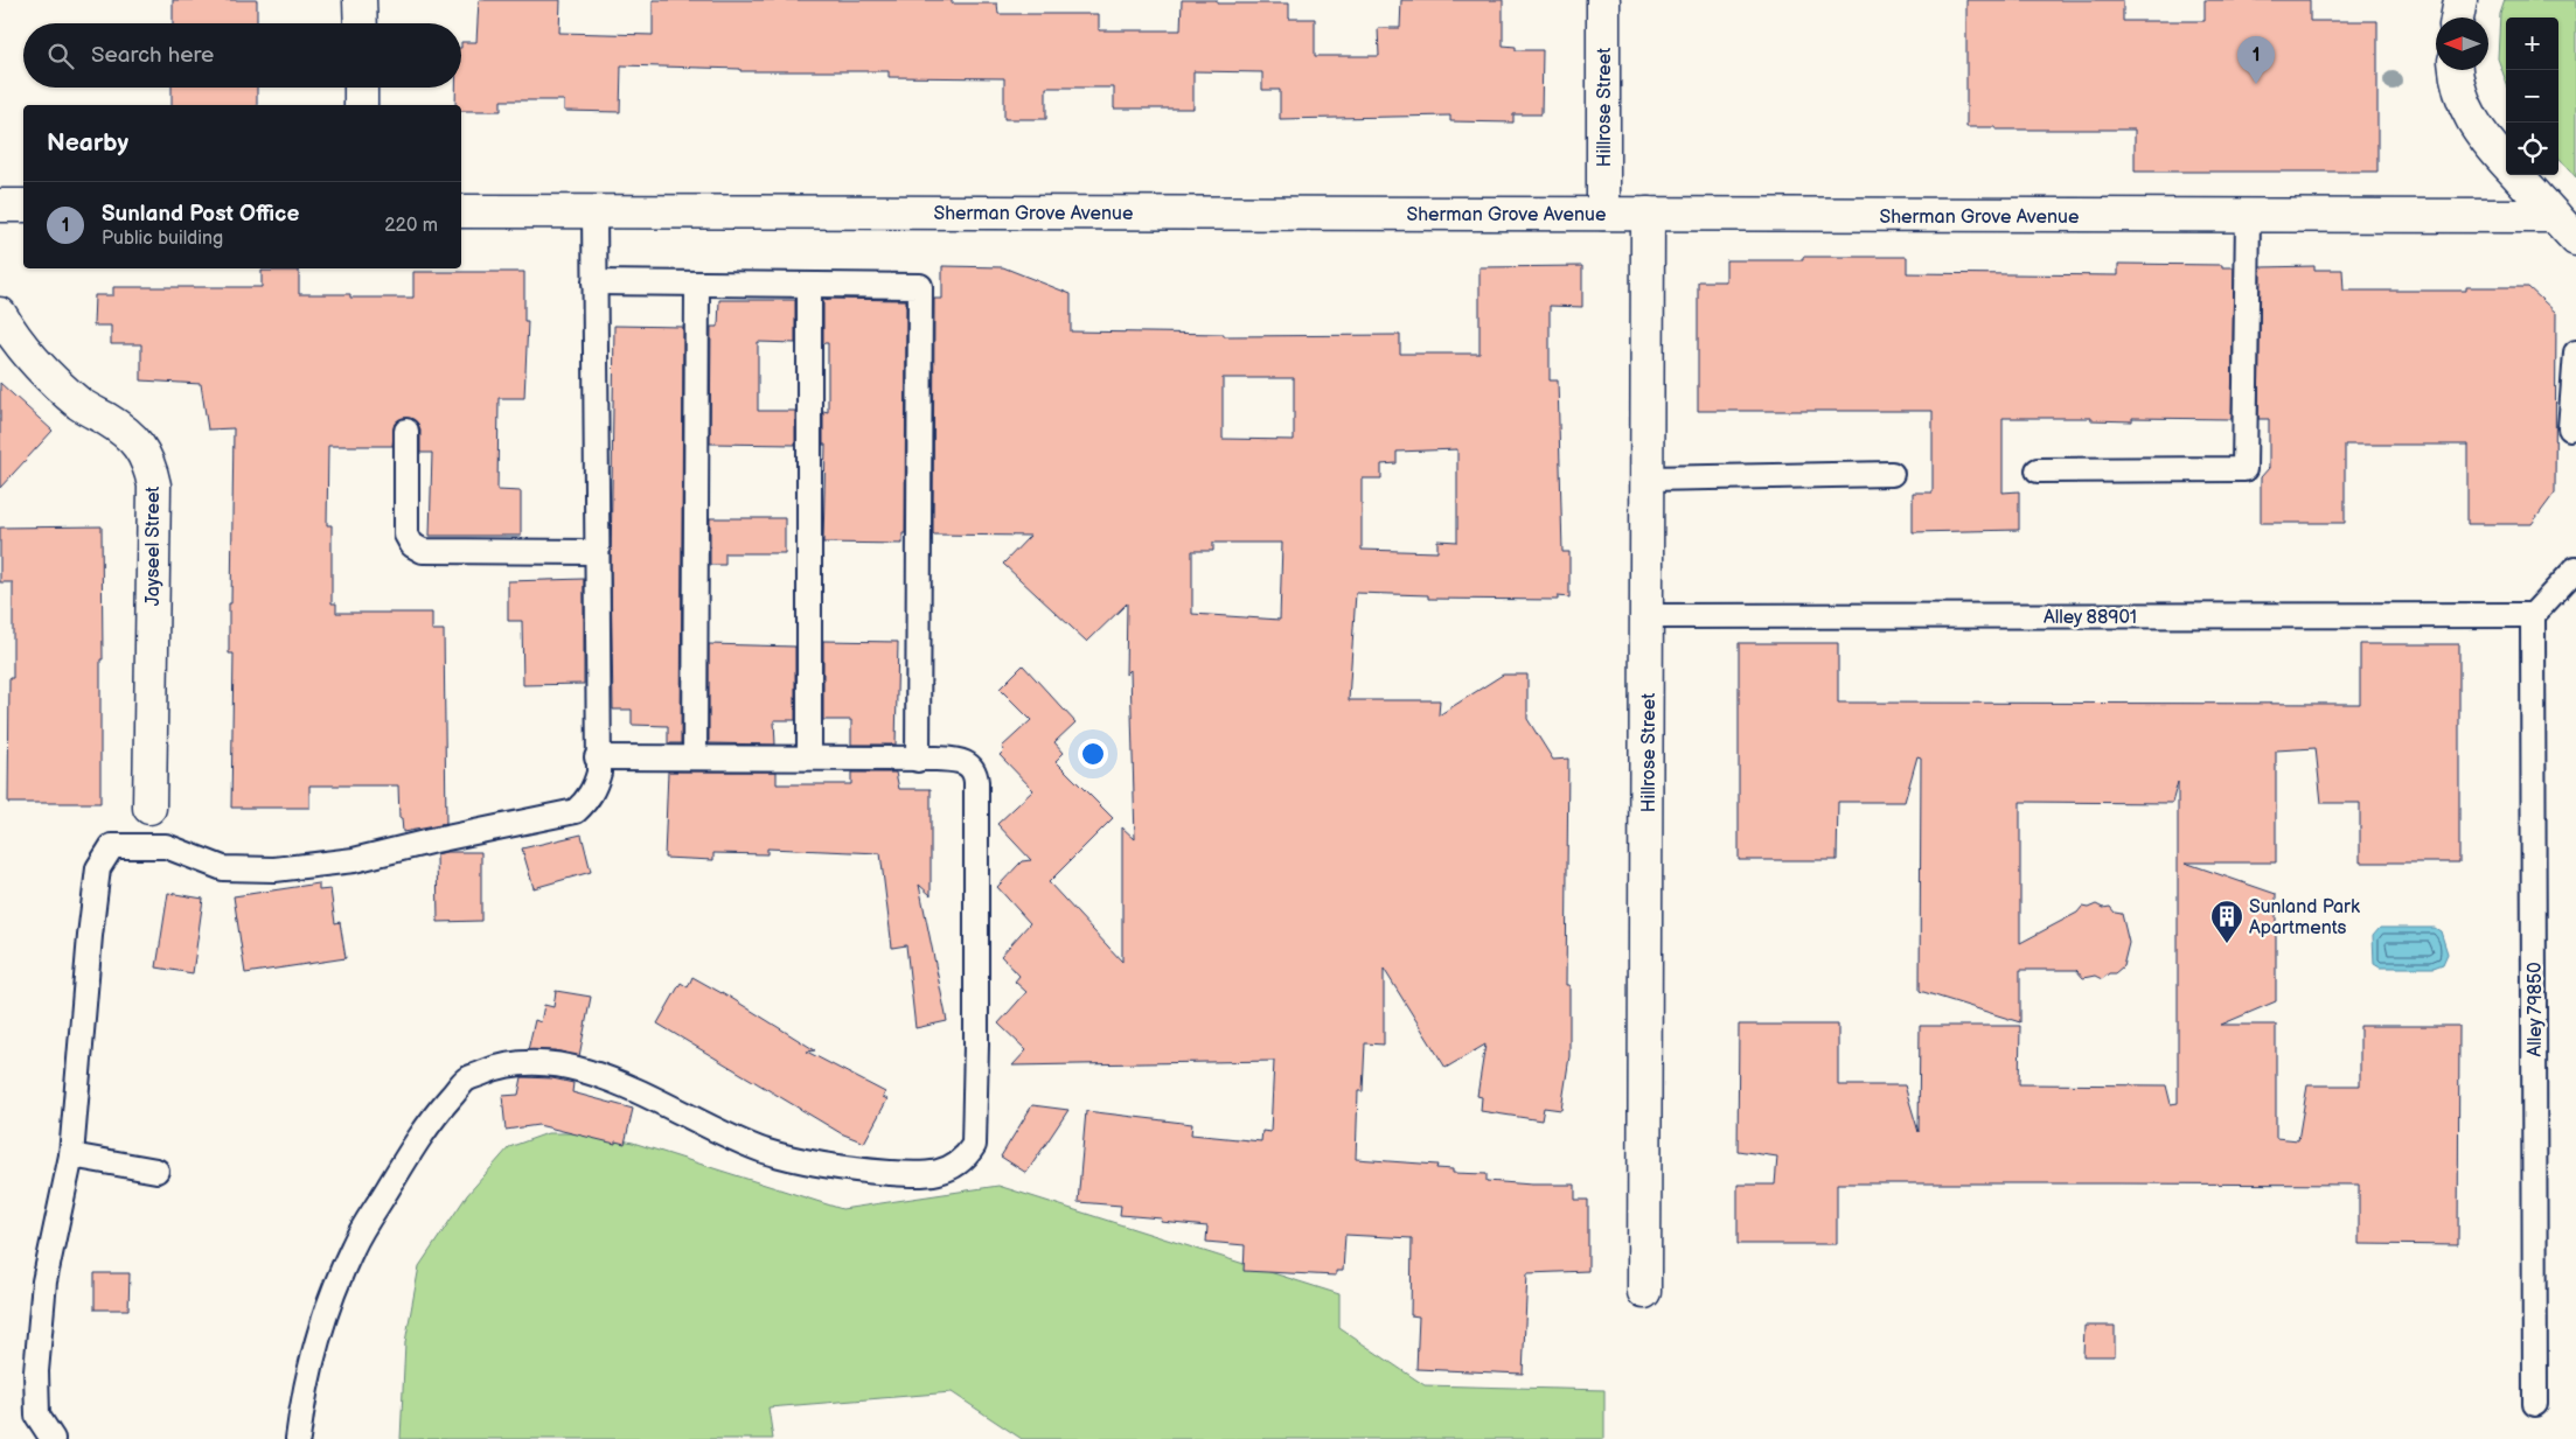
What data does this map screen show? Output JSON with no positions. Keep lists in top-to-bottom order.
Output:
{
  "streets": {
    "street": ["Hillrose Street", "Sherman Grove Avenue", "Jayseel Street"],
    "lane": ["Alley 88901", "Alley 79850"]
  },
  "crossings": [
    ["Hillrose Street", "Sherman Grove Avenue"],
    ["Hillrose Street", "Alley 88901"],
    ["Alley 88901", "Alley 79850"]
  ],
  "places": {
    "building": ["Sunland Park Apartments"]
  },
  "north": "left",
  "page": {
    "map_buttons": ["+", "−"],
    "search": "Search here",
    "pins": "1",
    "heading": "Nearby",
    "list": [
      {
        "mark": "1",
        "name": "Sunland Post Office",
        "note": "Public building",
        "value": "220 m"
      }
    ]
  }
}
